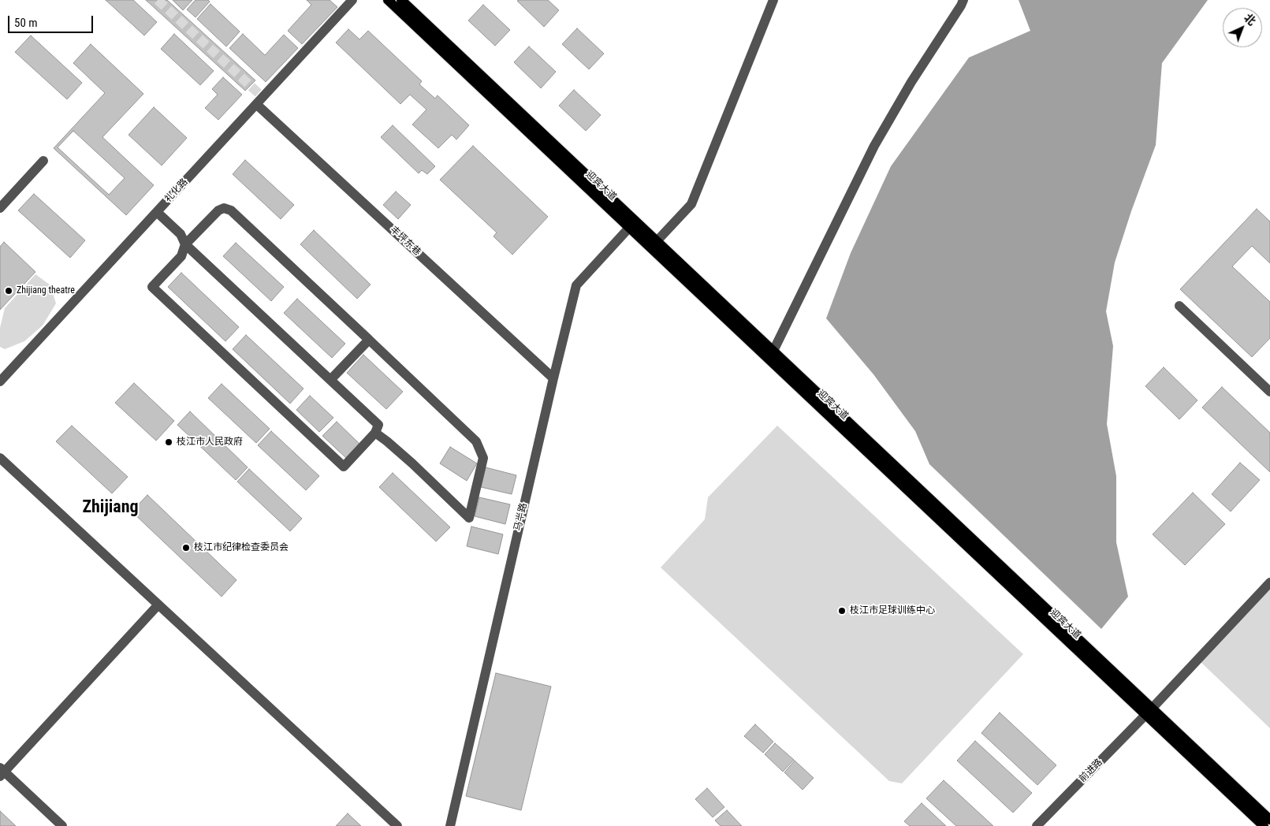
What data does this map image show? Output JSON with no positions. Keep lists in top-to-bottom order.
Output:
{
  "streets": {
    "main road": ["迎宾大道"],
    "street": [
      "礼化路",
      "丰坪东巷",
      "马半路",
      "前进路"
    ]
  },
  "crossings": [
    ["迎宾大道", "马半路"],
    ["迎宾大道", "前进路"],
    ["礼化路", "丰坪东巷"],
    ["丰坪东巷", "马半路"]
  ],
  "districts": ["Zhijiang"],
  "places": [
    "Zhijiang theatre",
    "枝江市人民政府",
    "枝江市纪律检查委员会",
    "枝江市足球训练中心"
  ],
  "scale_bar": "50 m",
  "north": "top right"
}
